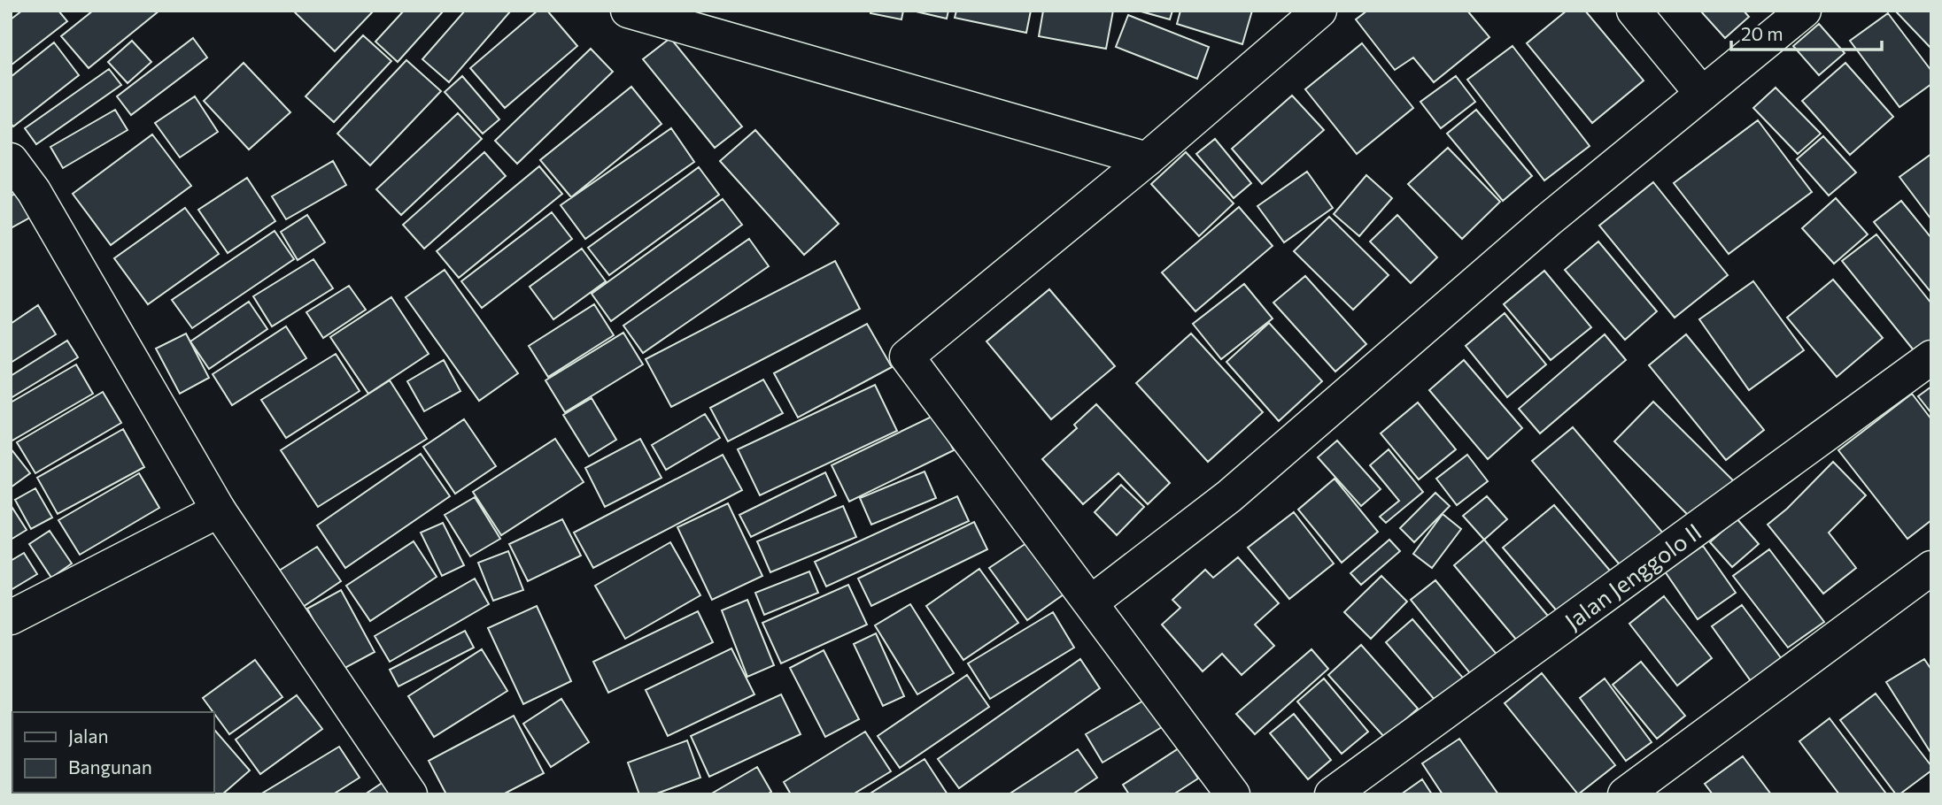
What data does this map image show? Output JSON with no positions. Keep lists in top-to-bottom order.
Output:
{
  "streets": {
    "street": ["Jalan Jenggolo II"]
  },
  "legend": ["Jalan", "Bangunan"],
  "scale_bar": "20 m"
}
